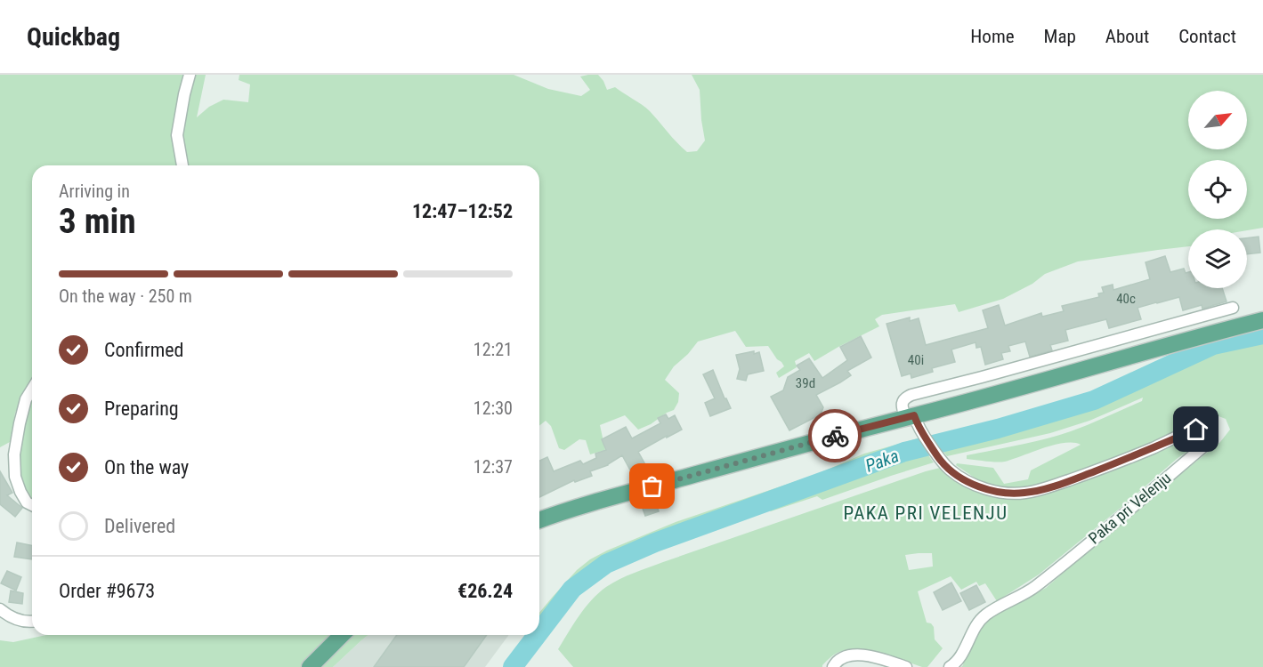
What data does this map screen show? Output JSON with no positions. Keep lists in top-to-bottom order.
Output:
{
  "streets": {
    "street": ["Paka pri Velenju"]
  },
  "districts": ["PAKA PRI VELENJU"],
  "water": ["Paka"],
  "house_numbers": ["40c", "40i", "39d"],
  "north": "top right",
  "page": {
    "header": "Quickbag",
    "nav": [
      "Home",
      "Map",
      "About",
      "Contact"
    ],
    "heading": ["3 min", "Arriving in", "12:47–12:52"],
    "panel": ["Order #9673", "€26.24"],
    "bar": "On the way · 250 m",
    "list": [
      ["Confirmed", "12:21"],
      ["Preparing", "12:30"],
      ["On the way", "12:37"],
      "Delivered"
    ]
  }
}
